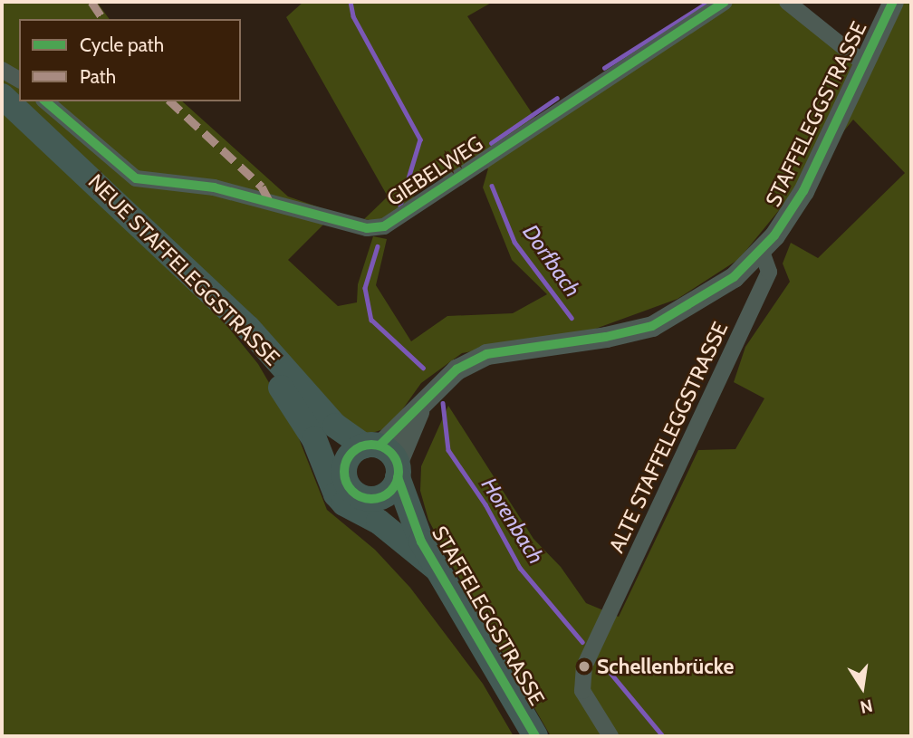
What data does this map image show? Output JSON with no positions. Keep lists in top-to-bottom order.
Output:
{
  "streets": {
    "main road": ["STAFFELEGGSTRASSE", "NEUE STAFFELEGGSTRASSE"],
    "street": ["GIEBELWEG", "ALTE STAFFELEGGSTRASSE"]
  },
  "crossings": [
    ["STAFFELEGGSTRASSE", "NEUE STAFFELEGGSTRASSE"],
    ["STAFFELEGGSTRASSE", "ALTE STAFFELEGGSTRASSE"]
  ],
  "water": ["Dorfbach", "Horenbach"],
  "places": ["Schellenbrücke"],
  "legend": ["Cycle path", "Path"],
  "north": "bottom"
}
